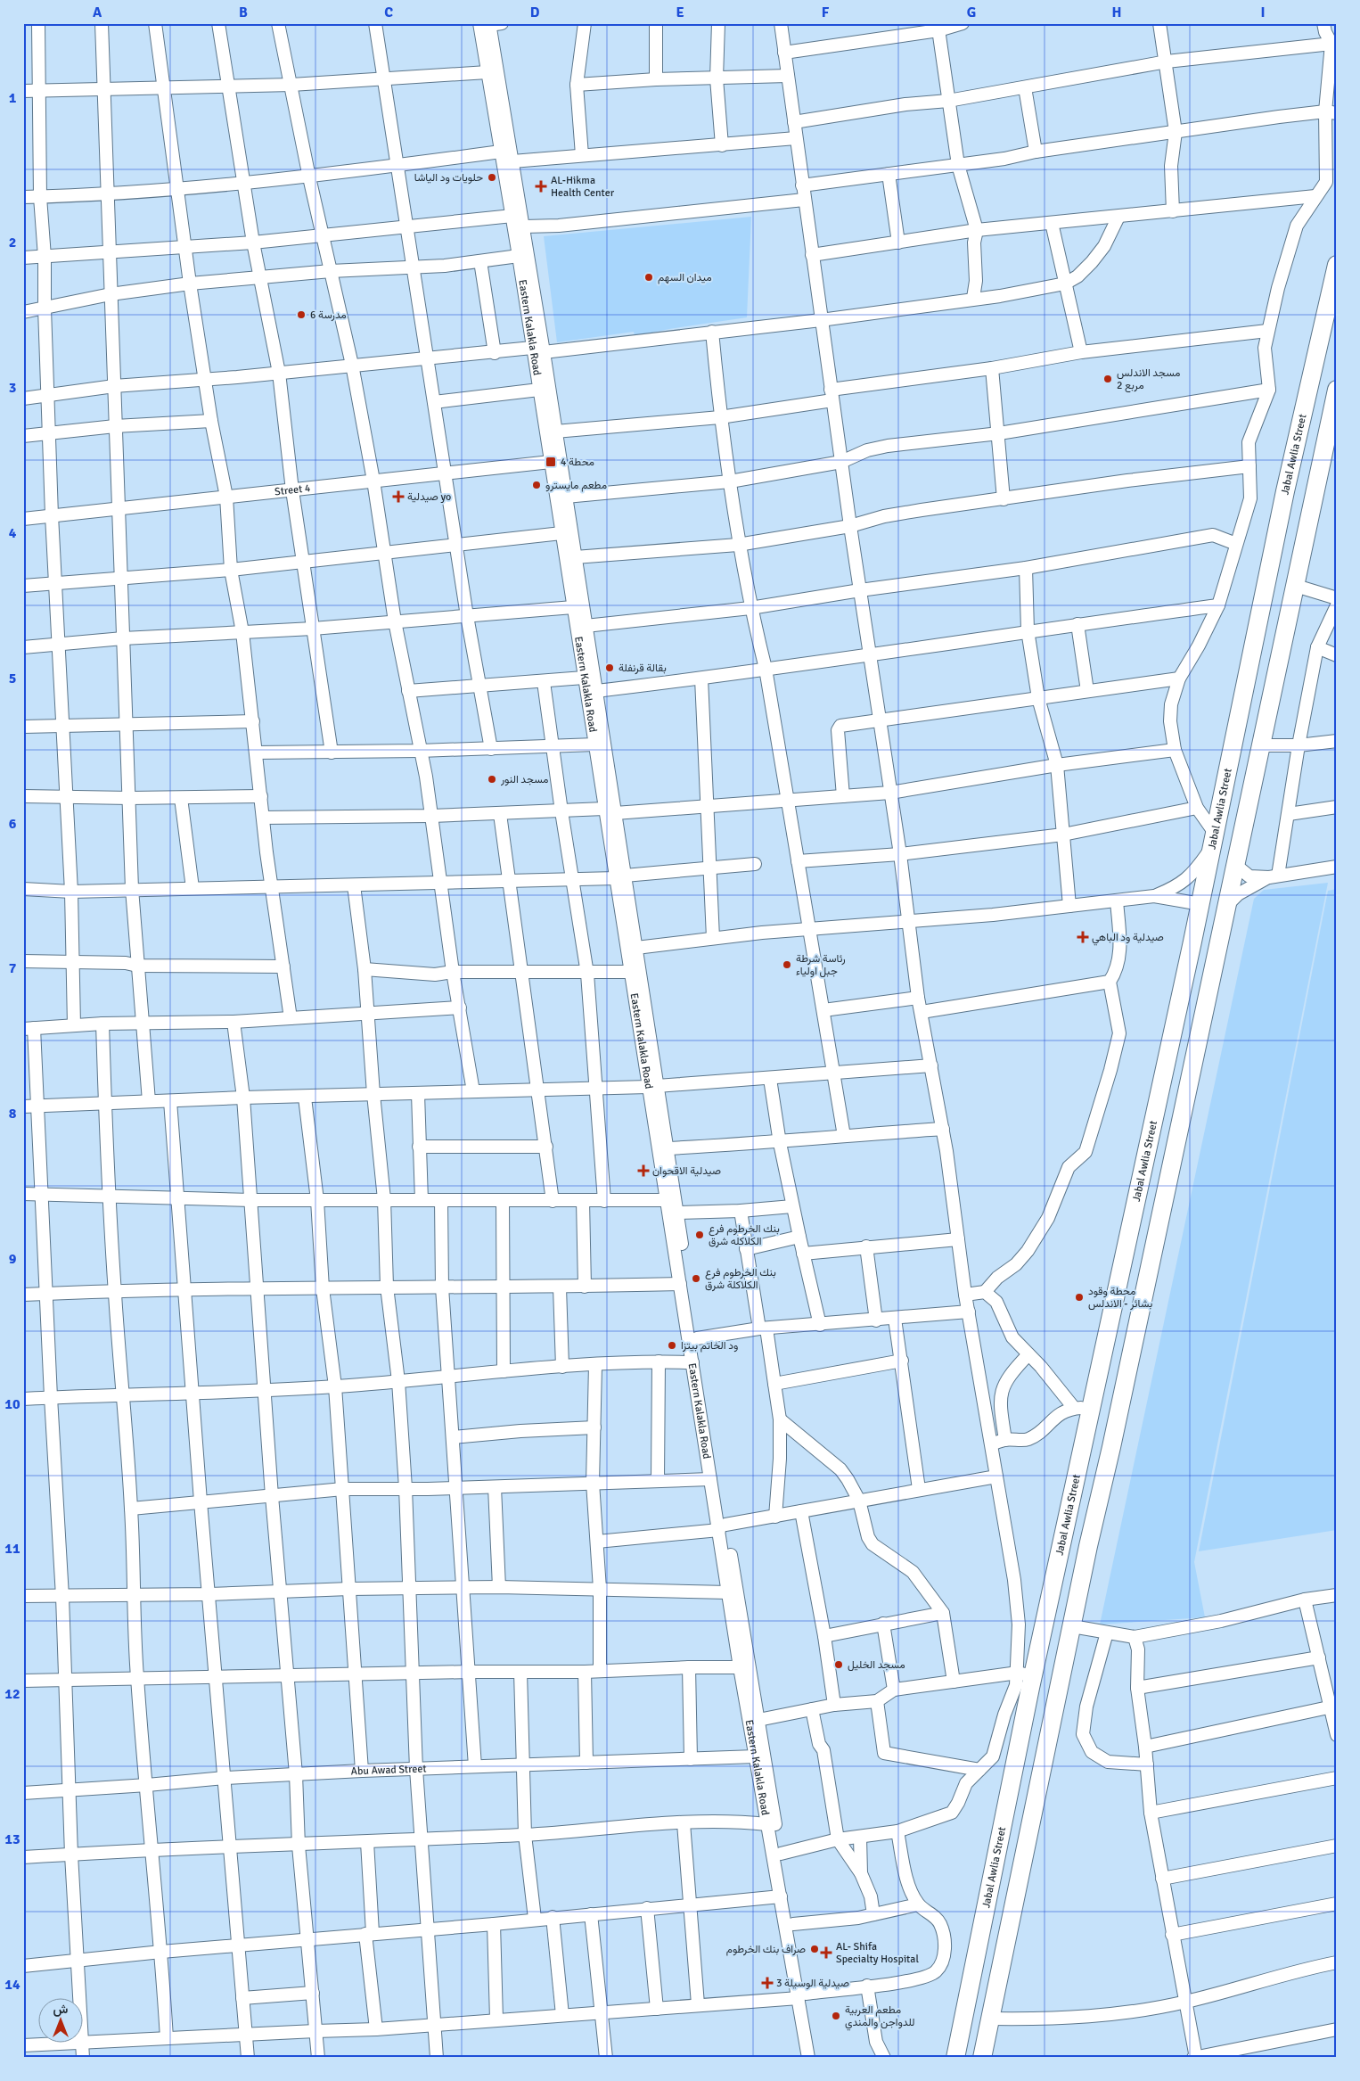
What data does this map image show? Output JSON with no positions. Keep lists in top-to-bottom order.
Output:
{
  "streets": {
    "highway": ["Jabal Awlia Street"],
    "street": ["Eastern Kalakla Road", "Street 4", "Abu Awad Street"]
  },
  "crossings": [
    ["Eastern Kalakla Road", "Street 4"],
    ["Eastern Kalakla Road", "Abu Awad Street"]
  ],
  "places": {
    "other": [
      "حلويات ود الياشا",
      "ميدان السهم",
      "مدرسة 6",
      "مسجد الاندلس مربع 2",
      "مطعم مايسترو",
      "بقالة قرنفلة",
      "مسجد النور",
      "رئاسة شرطة جبل اولياء",
      "بنك الخرطوم فرع الكلاكله شرق",
      "بنك الخرطوم فرع الكلاكلة شرق",
      "محطة وقود بشائر - الاندلس",
      "ود الخاتم بيتزا",
      "مسجد الخليل",
      "صراف بنك الخرطوم",
      "مطعم العربية للدواجن والمندي"
    ],
    "health": [
      "AL-Hikma Health Center",
      "صيدلية yo",
      "صيدلية ود الباهي",
      "صيدلية الاقحوان",
      "AL- Shifa Specialty Hospital",
      "صيدلية الوسيلة 3"
    ],
    "transit": ["محطة 4"]
  },
  "north": "top",
  "grid": {
    "columns": [
      "A",
      "B",
      "C",
      "D",
      "E",
      "F",
      "G",
      "H",
      "I"
    ],
    "rows": [
      "1",
      "2",
      "3",
      "4",
      "5",
      "6",
      "7",
      "8",
      "9",
      "10",
      "11",
      "12",
      "13",
      "14"
    ]
  }
}
